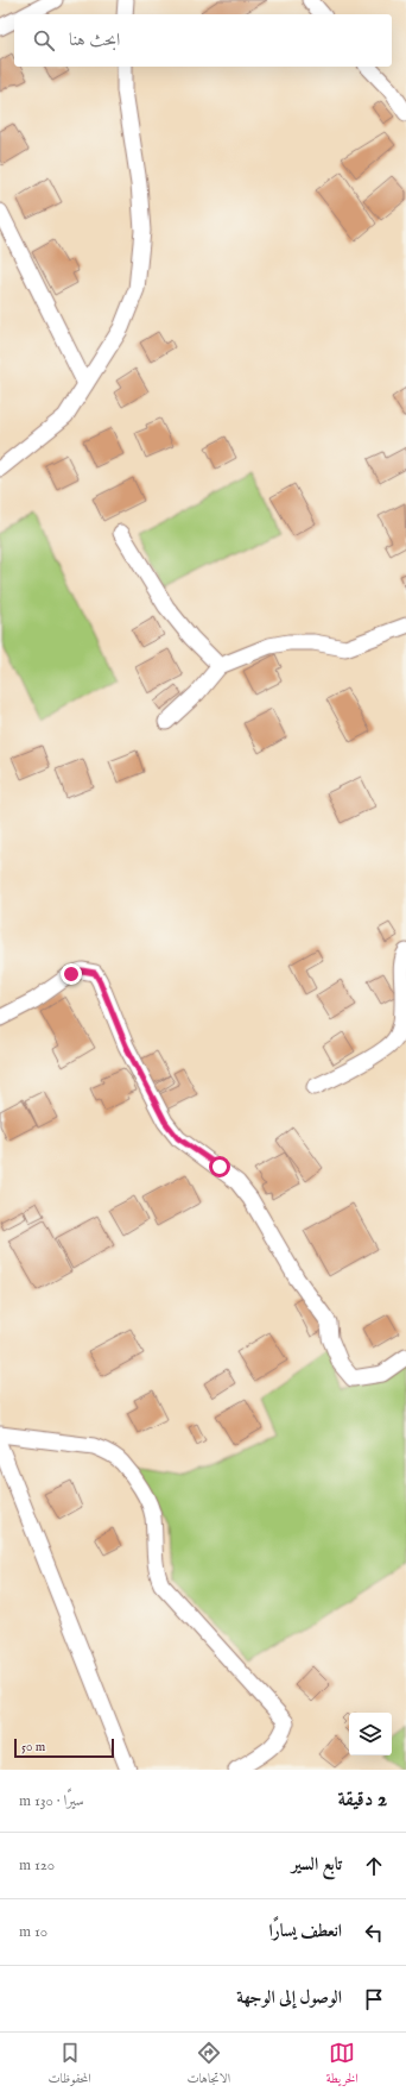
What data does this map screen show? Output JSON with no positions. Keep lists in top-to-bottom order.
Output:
{
  "scale_bar": "50 m",
  "page": {
    "search": "ابحث هنا",
    "scale": "50 m",
    "heading": ["2 دقيقة", "سيرًا · 130 m"],
    "list": [
      ["تابع السير", "120 m"],
      ["انعطف يسارًا", "10 m"],
      "الوصول إلى الوجهة"
    ],
    "nav": ["الخريطة", "الاتجاهات", "المحفوظات"]
  }
}
